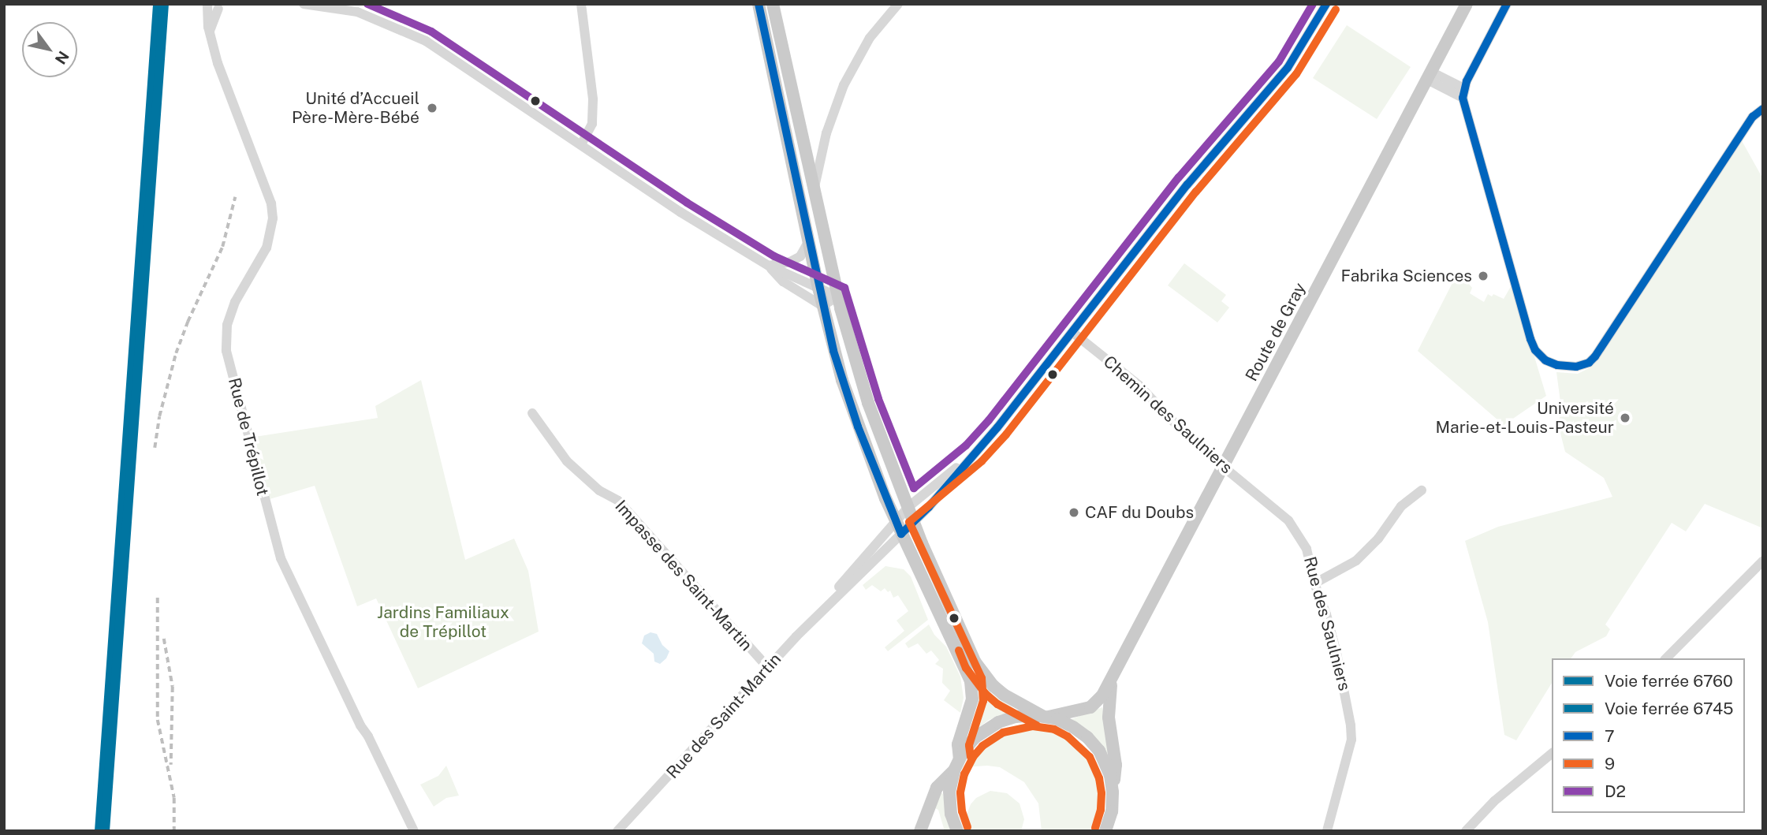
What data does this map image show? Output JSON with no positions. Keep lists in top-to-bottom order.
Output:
{
  "streets": {
    "main road": ["Route de Gray"],
    "street": [
      "Chemin des Saulniers",
      "Rue de Trépillot",
      "Impasse des Saint-Martin",
      "Rue des Saulniers",
      "Rue des Saint-Martin"
    ]
  },
  "crossings": [
    ["Route de Gray", "Chemin des Saulniers"],
    ["Chemin des Saulniers", "Rue des Saulniers"],
    ["Impasse des Saint-Martin", "Rue des Saint-Martin"]
  ],
  "parks": ["Jardins Familiaux de Trépillot"],
  "places": [
    "Unité d’Accueil Père-Mère-Bébé",
    "Fabrika Sciences",
    "Université Marie-et-Louis-Pasteur",
    "CAF du Doubs"
  ],
  "lines": [
    "rail line 6760",
    "rail line 6745",
    "transit line 7",
    "transit line D2",
    "transit line 9"
  ],
  "legend": [
    "Voie ferrée 6760",
    "Voie ferrée 6745",
    "7",
    "9",
    "D2"
  ],
  "north": "bottom right"
}
